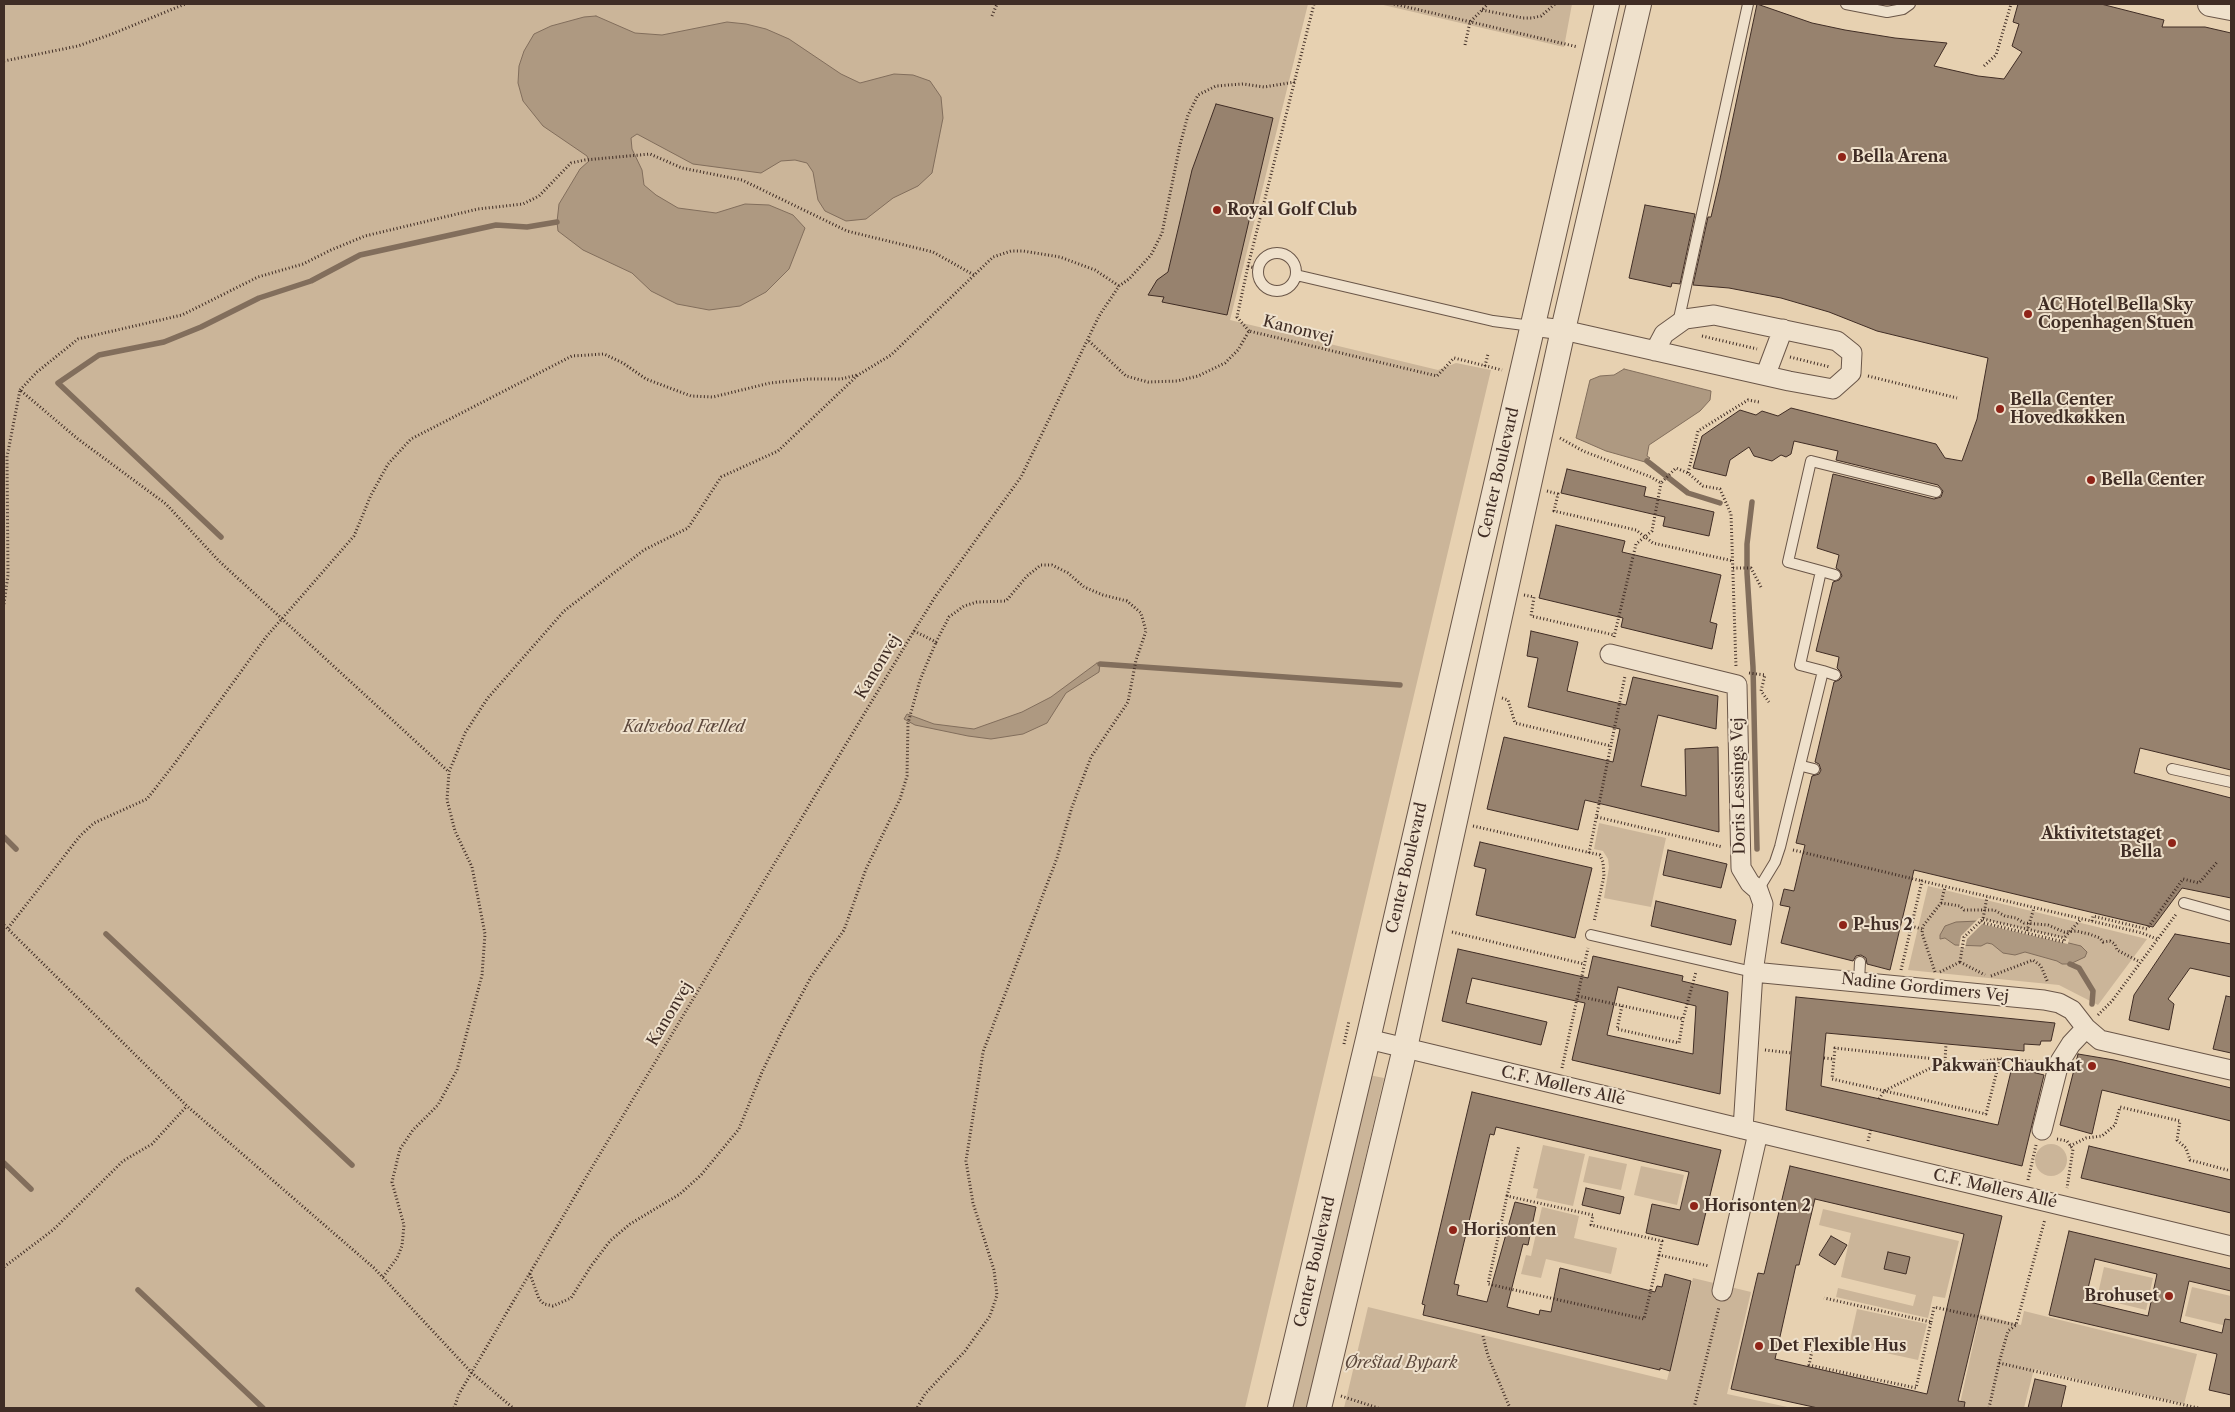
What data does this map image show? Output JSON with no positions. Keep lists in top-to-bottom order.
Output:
{
  "streets": {
    "street": [
      "Center Boulevard",
      "Doris Lessings Vej",
      "Nadine Gordimers Vej",
      "C.F. Møllers Allé"
    ],
    "path": ["Kanonvej"]
  },
  "crossings": [
    ["Center Boulevard", "C.F. Møllers Allé"]
  ],
  "parks": ["Kalvebod Fælled", "Ørestad Bypark"],
  "places": [
    "Bella Arena",
    "Royal Golf Club",
    "AC Hotel Bella Sky Copenhagen Stuen",
    "Bella Center Hovedkøkken",
    "Bella Center",
    "Aktivitetstaget Bella",
    "P-hus 2",
    "Pakwan Chaukhat",
    "Horisonten 2",
    "Horisonten",
    "Brohuset",
    "Det Flexible Hus"
  ]
}
